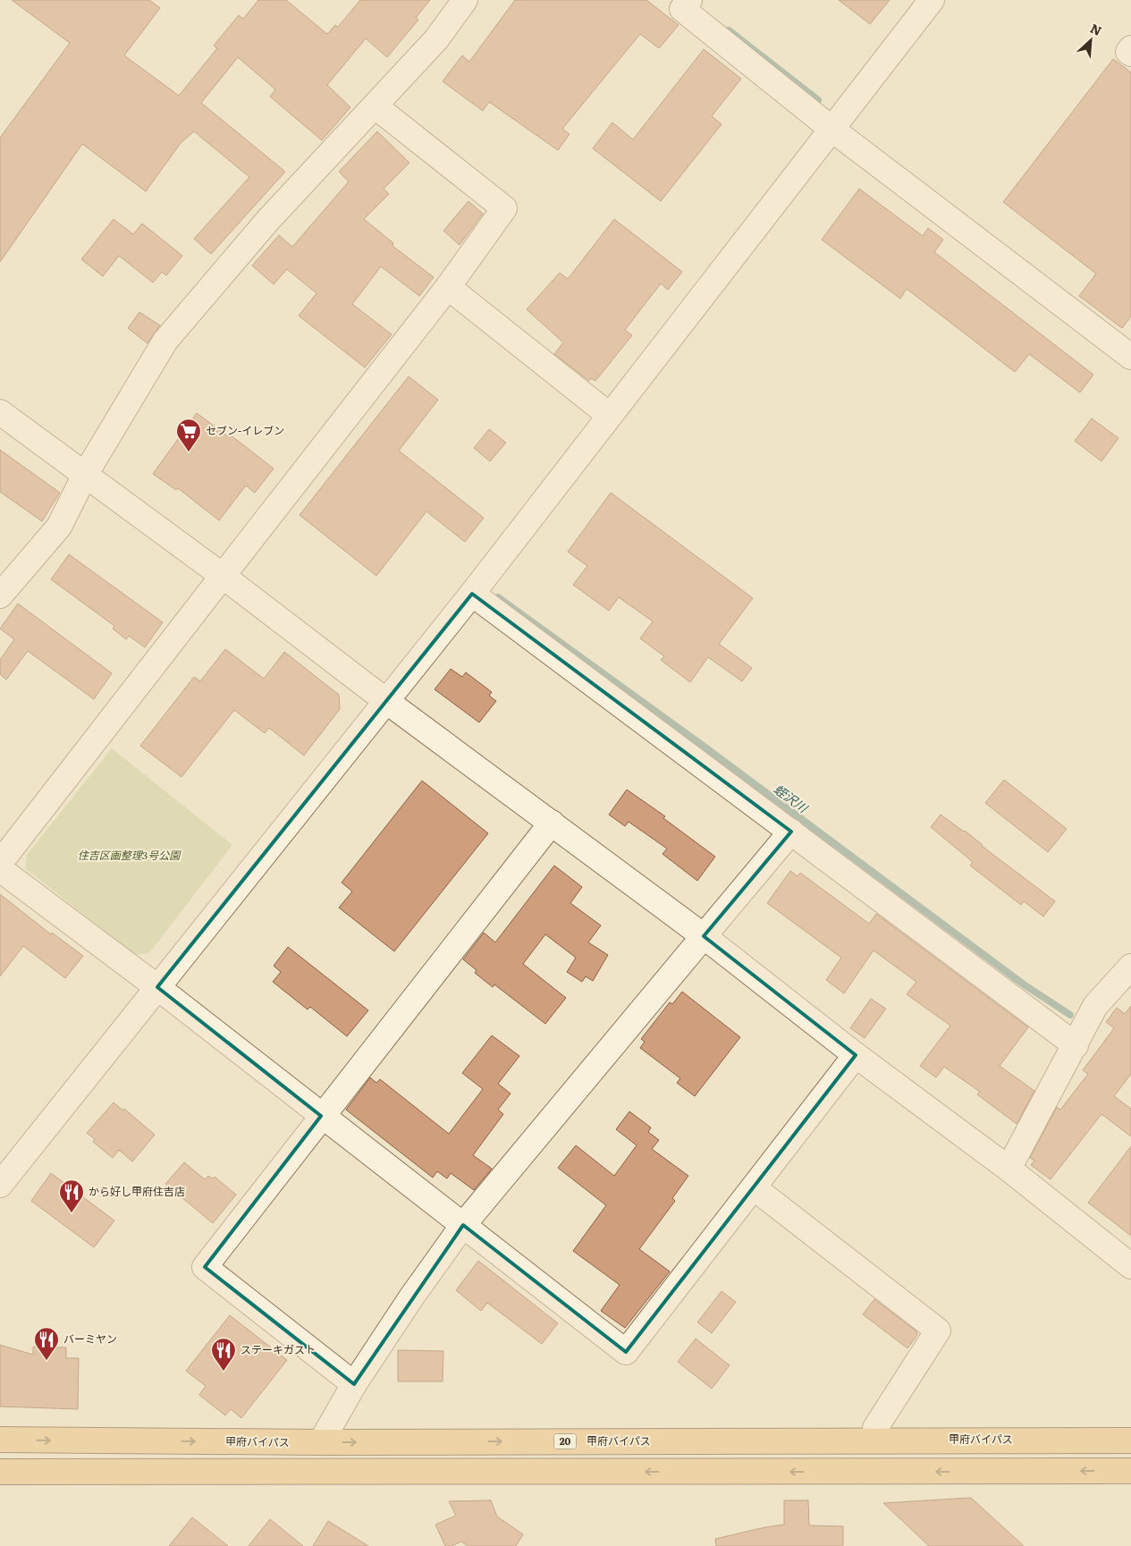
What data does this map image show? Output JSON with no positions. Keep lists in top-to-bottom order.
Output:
{
  "streets": {
    "highway": ["甲府バイパス", "20"]
  },
  "water": ["蛭沢川"],
  "parks": ["住吉区画整理3号公園"],
  "places": {
    "supermarket": ["セブン-イレブン"],
    "restaurant": ["から好し甲府住吉店", "バーミヤン", "ステーキガスト"]
  },
  "north": "top right"
}
